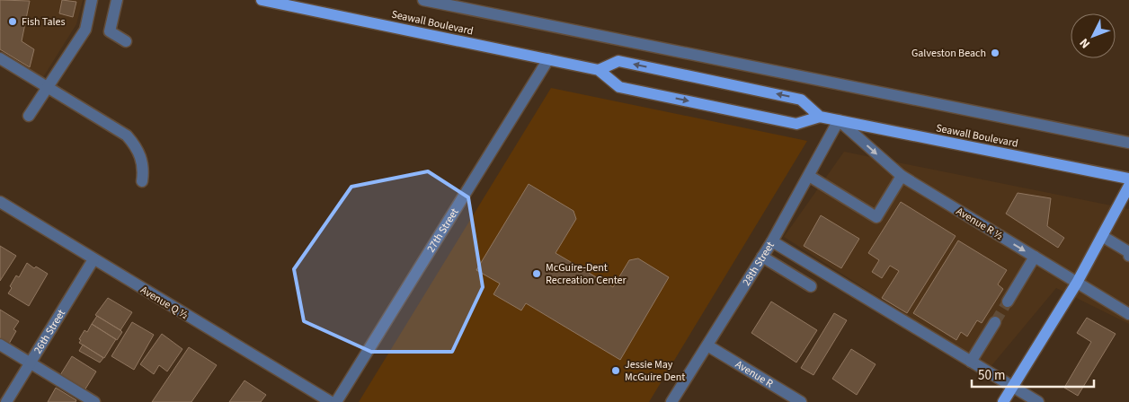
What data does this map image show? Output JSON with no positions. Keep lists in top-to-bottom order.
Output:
{
  "streets": {
    "main road": ["Seawall Boulevard"],
    "street": [
      "Avenue R ½",
      "27th Street",
      "28th Street",
      "Avenue Q ½",
      "26th Street",
      "Avenue R"
    ]
  },
  "crossings": [
    ["Seawall Boulevard", "Avenue R ½"],
    ["Seawall Boulevard", "27th Street"],
    ["Seawall Boulevard", "28th Street"],
    ["Avenue R ½", "28th Street"],
    ["28th Street", "Avenue R"],
    ["Avenue Q ½", "26th Street"]
  ],
  "places": [
    "Fish Tales",
    "Galveston Beach",
    "McGuire-Dent Recreation Center",
    "Jessie May McGuire Dent"
  ],
  "scale_bar": "50 m",
  "north": "bottom left"
}
